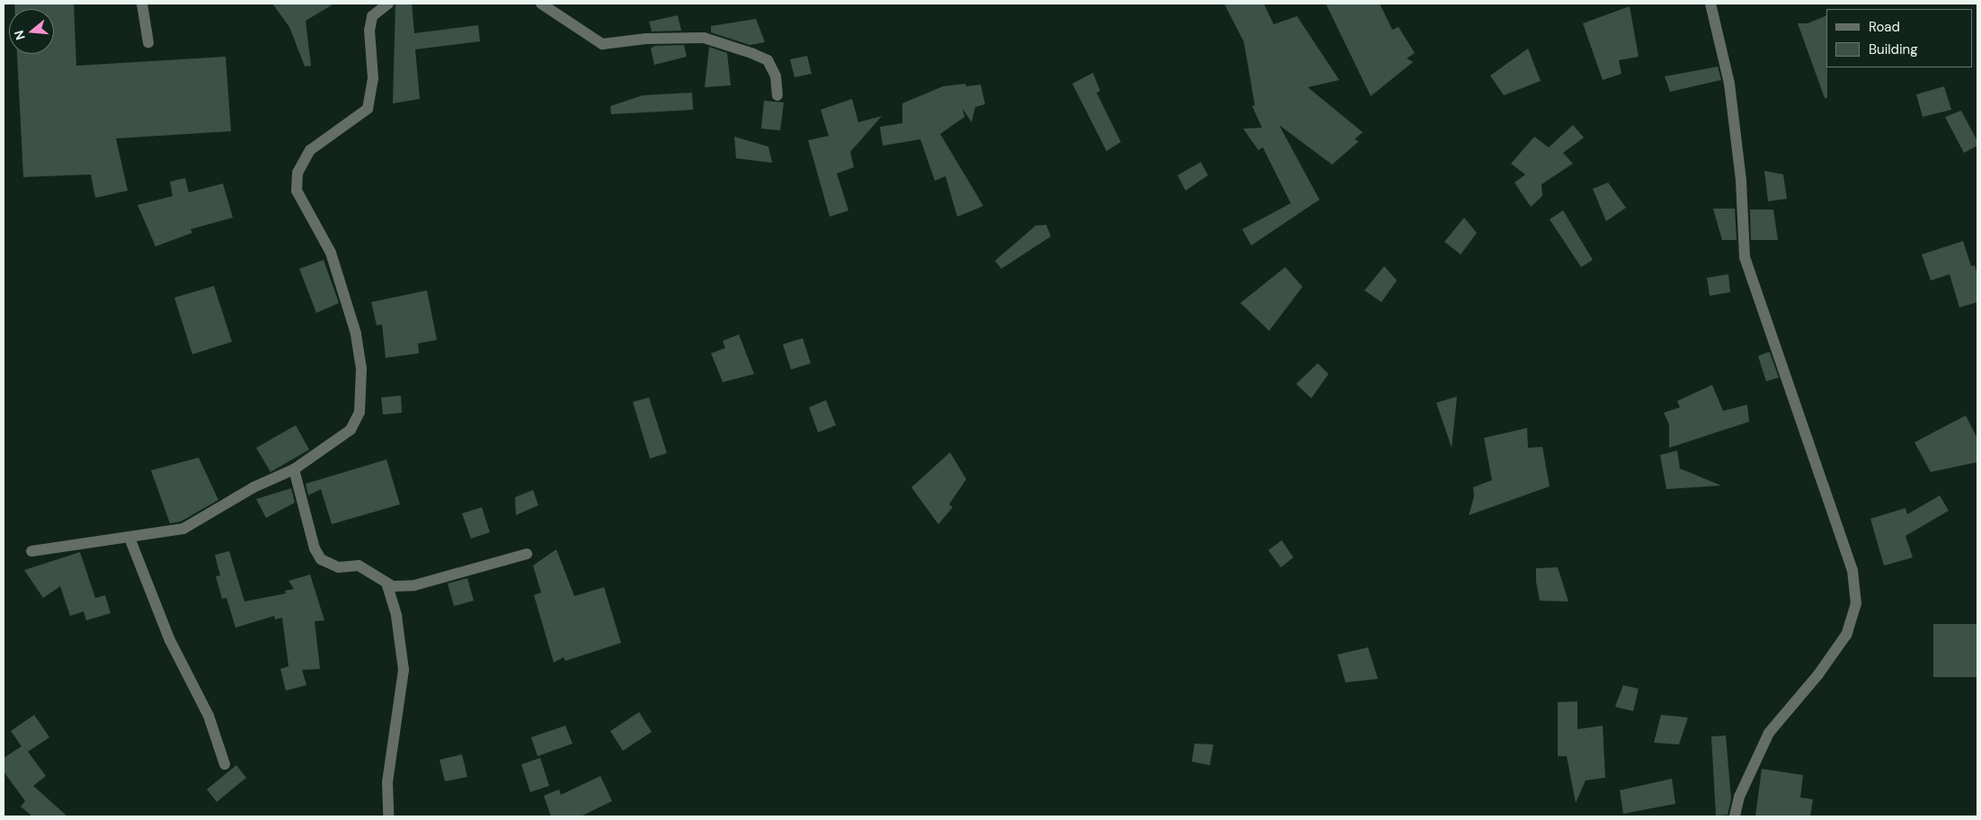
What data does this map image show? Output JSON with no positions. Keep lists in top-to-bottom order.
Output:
{
  "legend": ["Road", "Building"],
  "north": "left"
}
